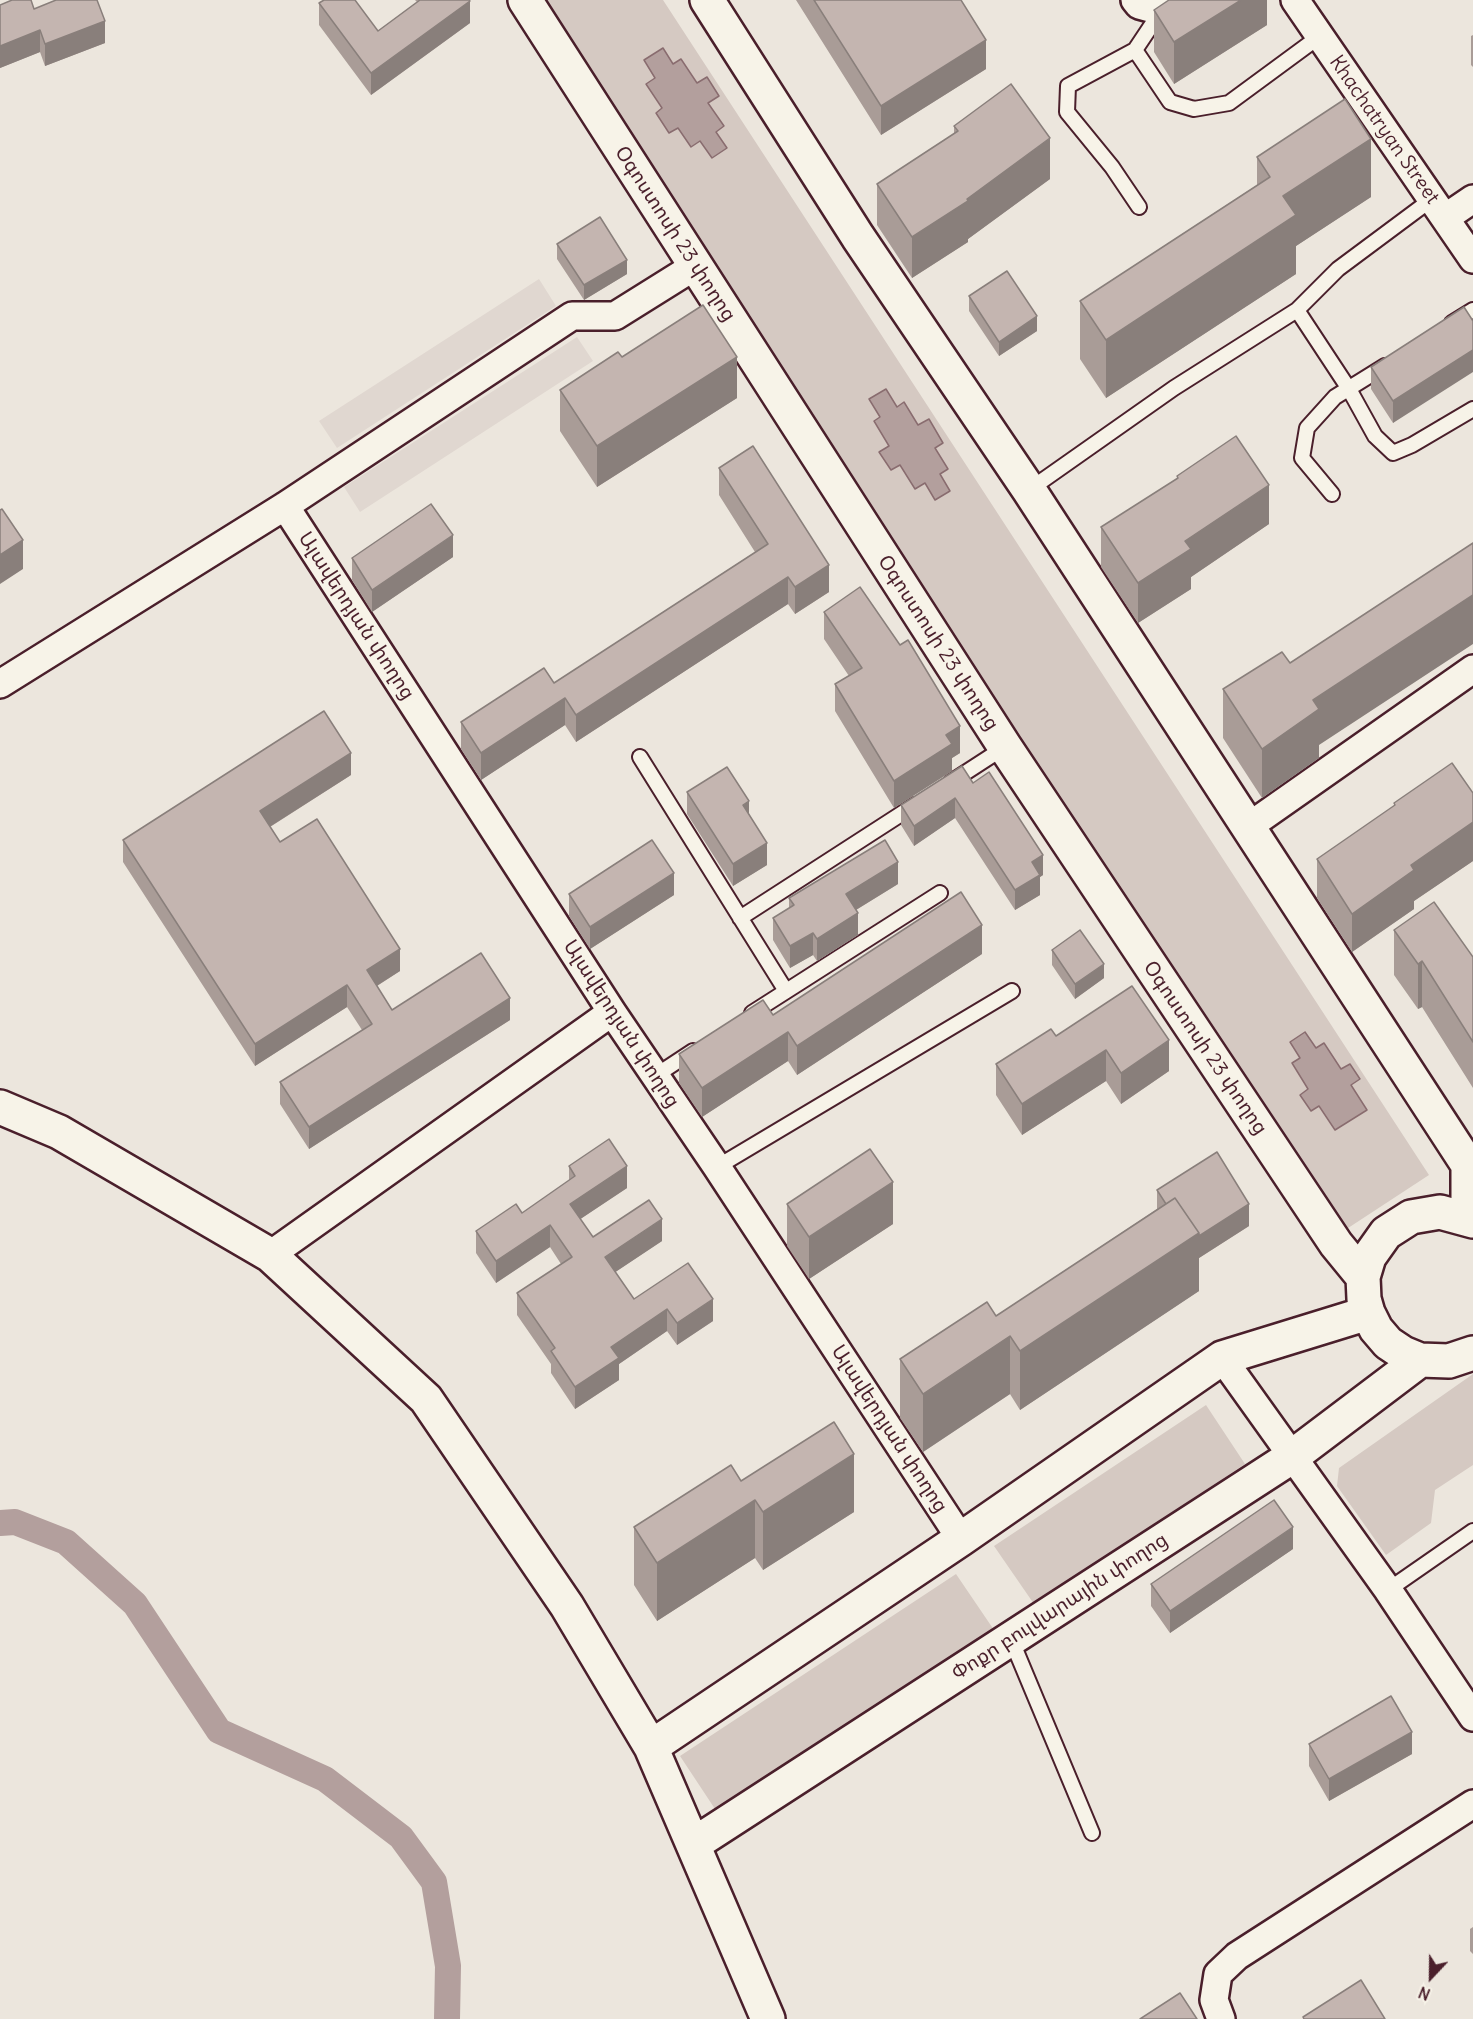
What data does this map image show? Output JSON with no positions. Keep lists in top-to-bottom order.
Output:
{
  "streets": {
    "street": [
      "Khachatryan Street",
      "Օգոստոսի 23 փողոց",
      "Ալավերդյան փողոց",
      "Փոքր բուլվարային փողոց"
    ]
  },
  "north": "bottom"
}
